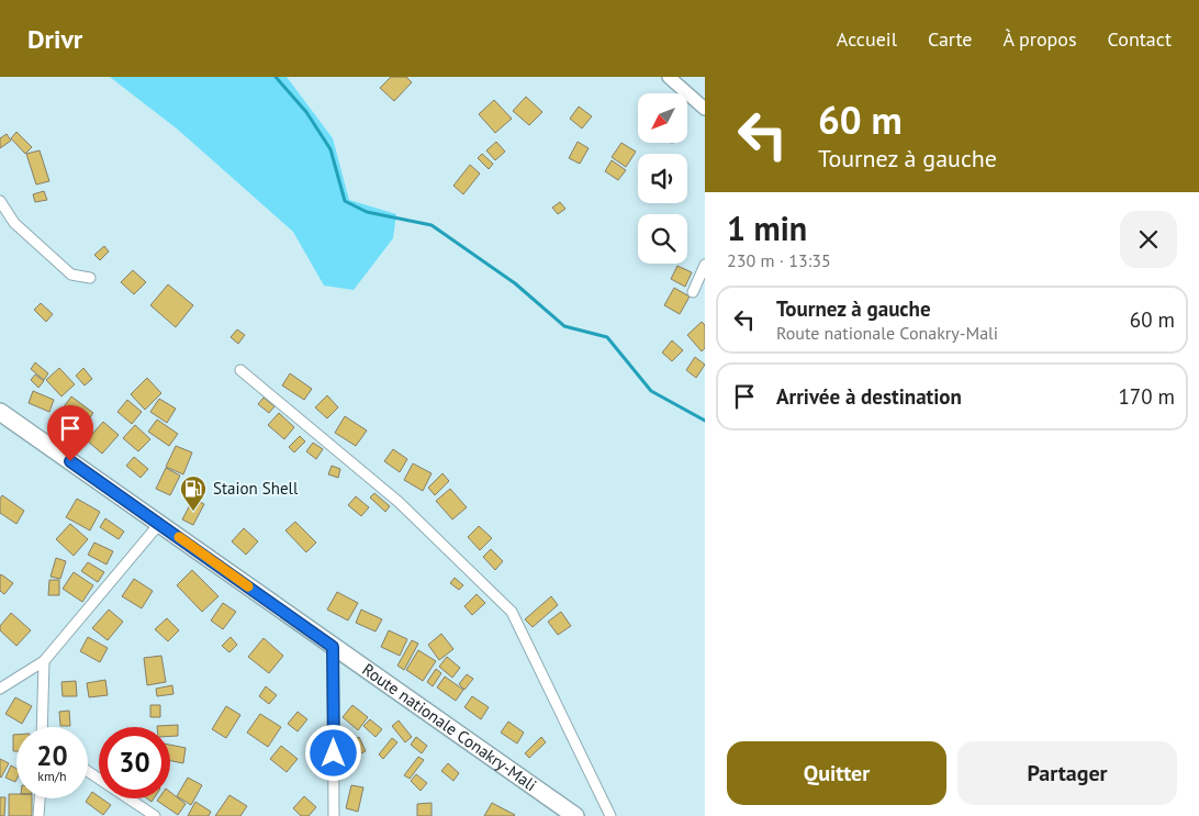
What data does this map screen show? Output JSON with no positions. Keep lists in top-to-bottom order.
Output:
{
  "streets": {
    "highway": ["Route nationale Conakry-Mali"]
  },
  "places": {
    "fuel station": ["Staion Shell"]
  },
  "north": "bottom left",
  "page": {
    "header": "Drivr",
    "nav": [
      "Accueil",
      "Carte",
      "À propos",
      "Contact"
    ],
    "turn": ["60 m", "Tournez à gauche"],
    "heading": ["1 min", "230 m · 13:35"],
    "list": [
      {
        "name": "Tournez à gauche",
        "note": "Route nationale Conakry-Mali",
        "value": "60 m"
      },
      {
        "name": "Arrivée à destination",
        "value": "170 m"
      }
    ],
    "speed": "20 km/h",
    "limit": "30",
    "buttons": ["Quitter", "Partager"]
  }
}
